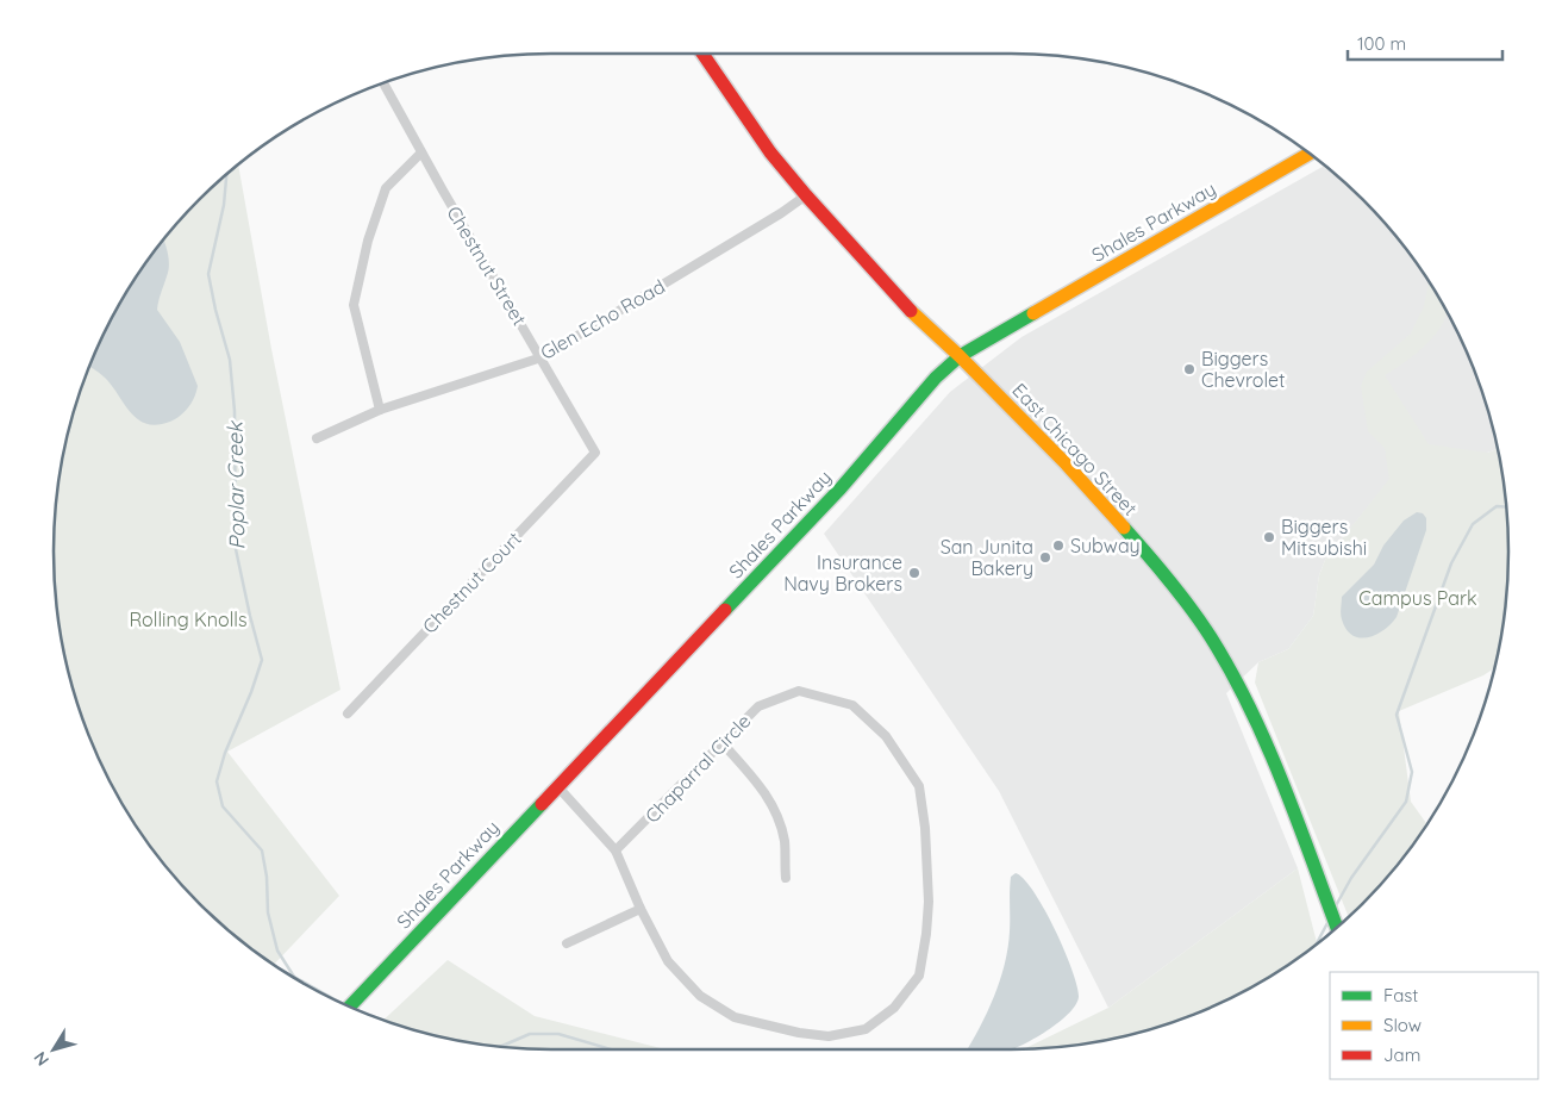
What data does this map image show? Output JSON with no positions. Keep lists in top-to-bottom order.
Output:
{
  "streets": {
    "street": [
      "Shales Parkway",
      "Chestnut Street",
      "Glen Echo Road",
      "East Chicago Street",
      "Chestnut Court",
      "Chaparral Circle"
    ]
  },
  "crossings": [
    ["Shales Parkway", "East Chicago Street"],
    ["Shales Parkway", "Chaparral Circle"],
    ["Chestnut Street", "Glen Echo Road"],
    ["Chestnut Street", "Chestnut Court"],
    ["Glen Echo Road", "East Chicago Street"]
  ],
  "water": ["Poplar Creek"],
  "parks": ["Campus Park", "Rolling Knolls"],
  "places": [
    "Biggers Chevrolet",
    "Biggers Mitsubishi",
    "Subway",
    "San Junita Bakery",
    "Insurance Navy Brokers"
  ],
  "legend": ["Fast", "Slow", "Jam"],
  "scale_bar": "100 m",
  "north": "bottom left"
}
